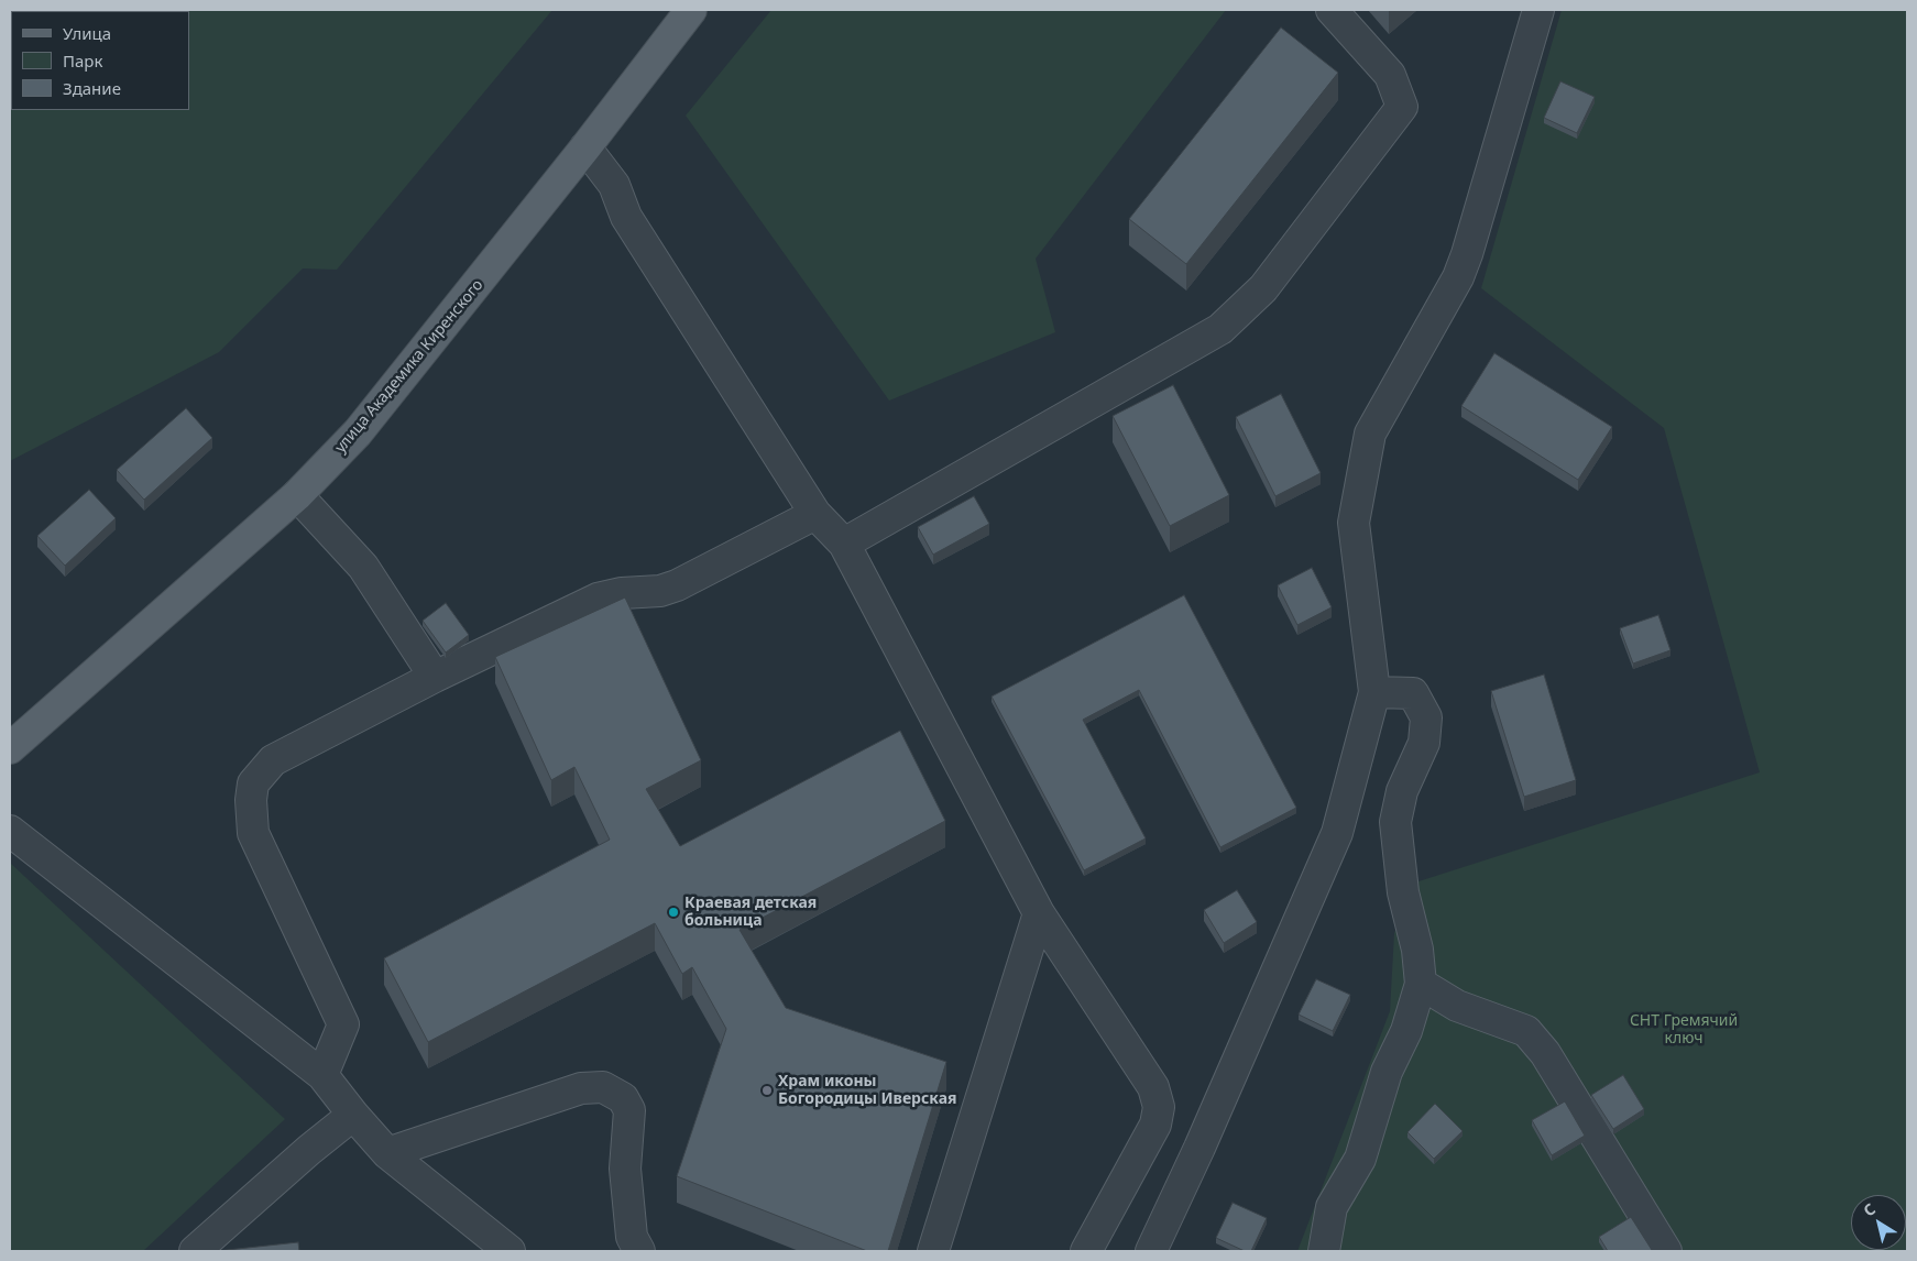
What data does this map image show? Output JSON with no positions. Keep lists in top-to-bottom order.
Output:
{
  "streets": {
    "main road": ["улица Академика Киренского"]
  },
  "parks": ["СНТ Гремячий ключ"],
  "places": ["Краевая детская больница", "Храм иконы Богородицы Иверская"],
  "legend": ["Улица", "Парк", "Здание"],
  "north": "top left"
}
